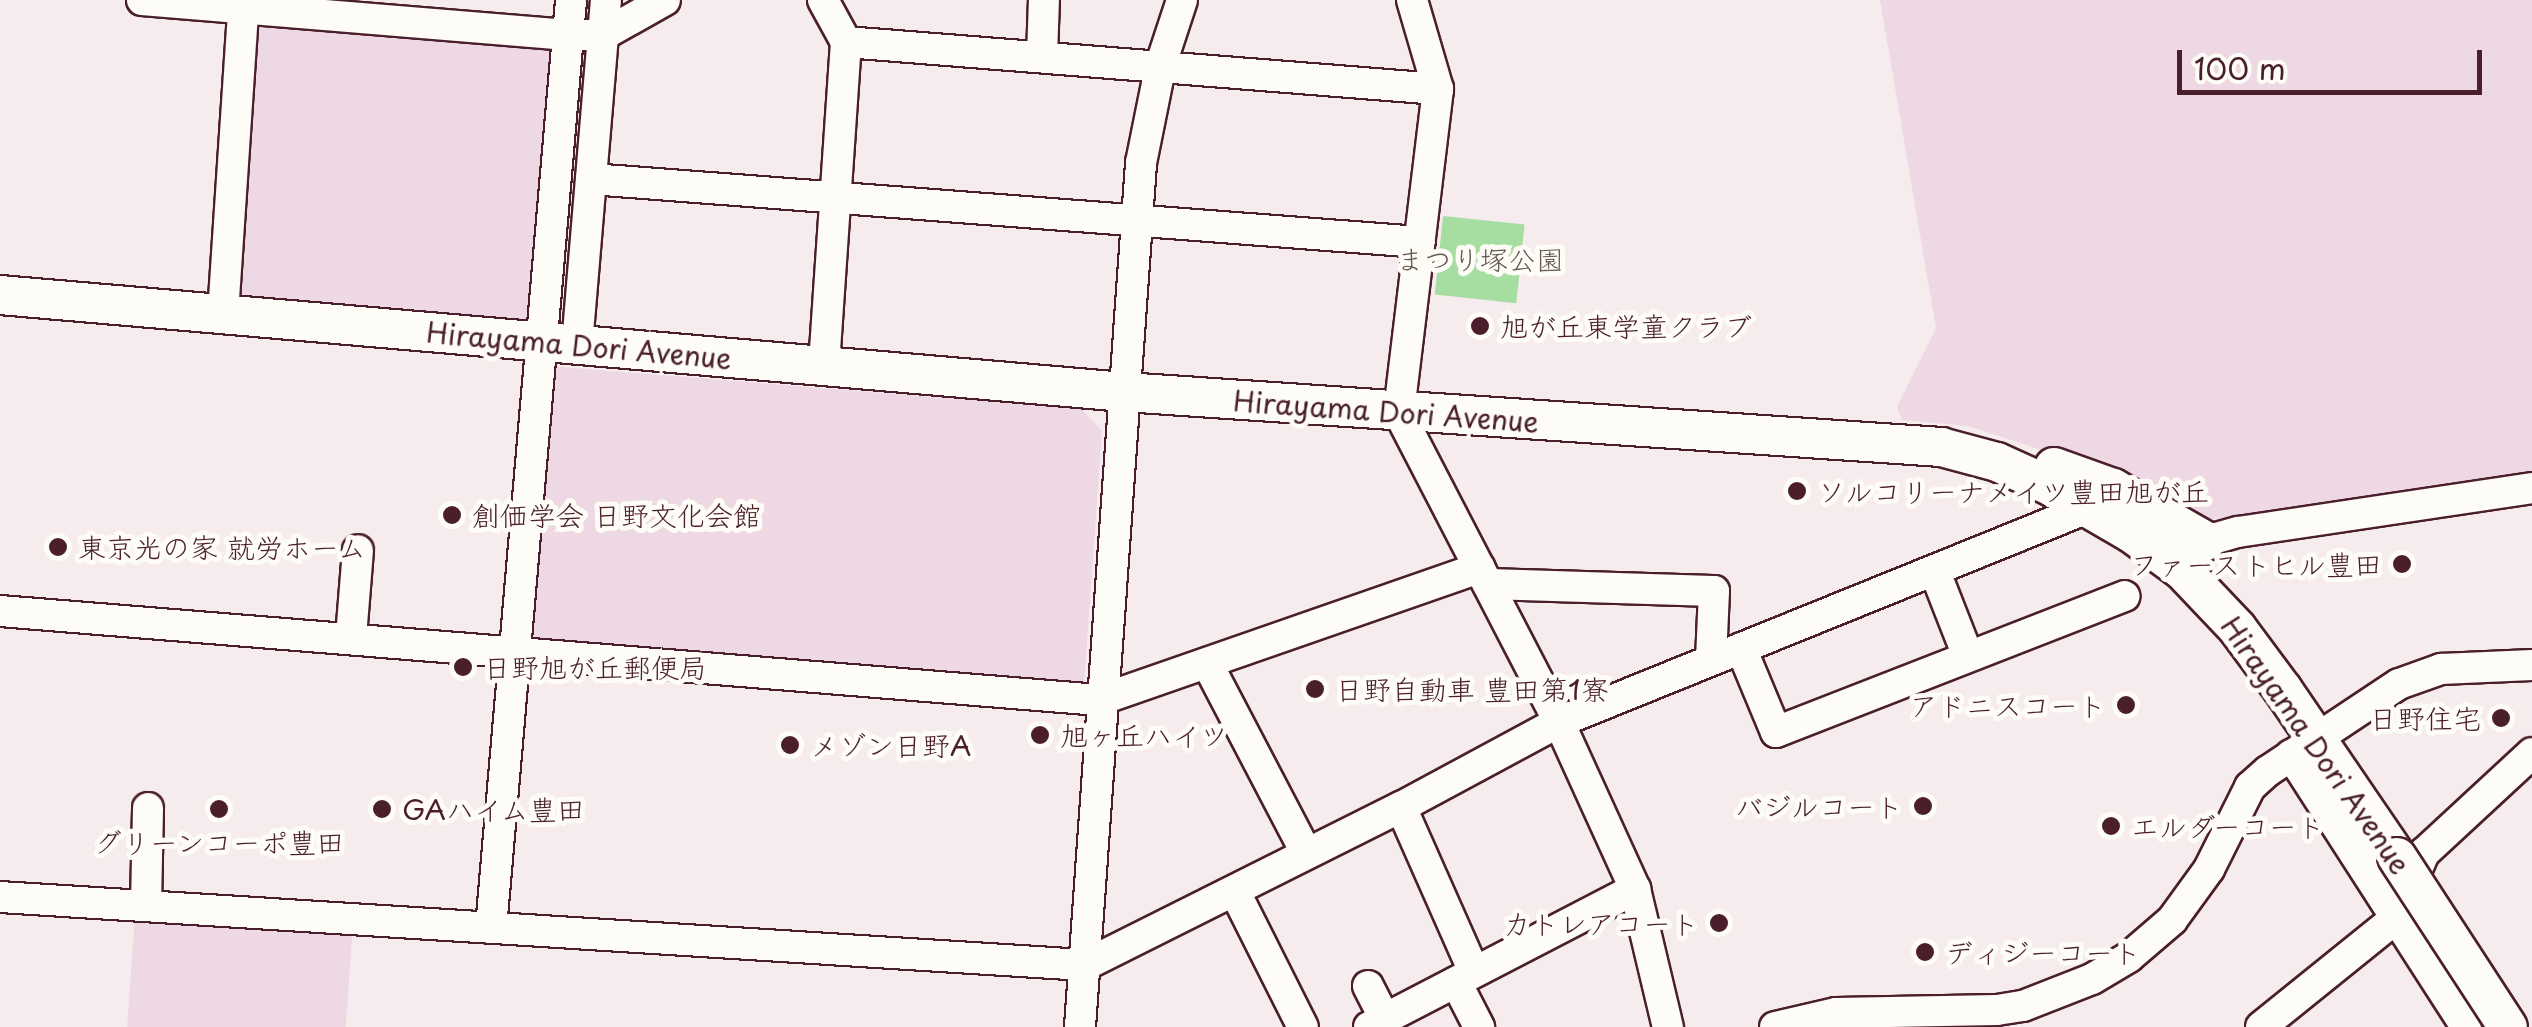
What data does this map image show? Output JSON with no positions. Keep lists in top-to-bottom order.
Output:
{
  "streets": {
    "main road": ["Hirayama Dori Avenue"]
  },
  "parks": ["まつり塚公園"],
  "places": [
    "旭が丘東学童クラブ",
    "ソルコリーナメイツ豊田旭が丘",
    "創価学会 日野文化会館",
    "東京光の家 就労ホーム",
    "ファーストヒル豊田",
    "日野旭が丘郵便局",
    "日野自動車 豊田第1寮",
    "アドニスコート",
    "日野住宅",
    "旭ヶ丘ハイツ",
    "メゾン日野A",
    "バジルコート",
    "グリーンコーポ豊田",
    "GAハイム豊田",
    "エルダーコート",
    "カトレアコート",
    "ディジーコート"
  ],
  "scale_bar": "100 m"
}
